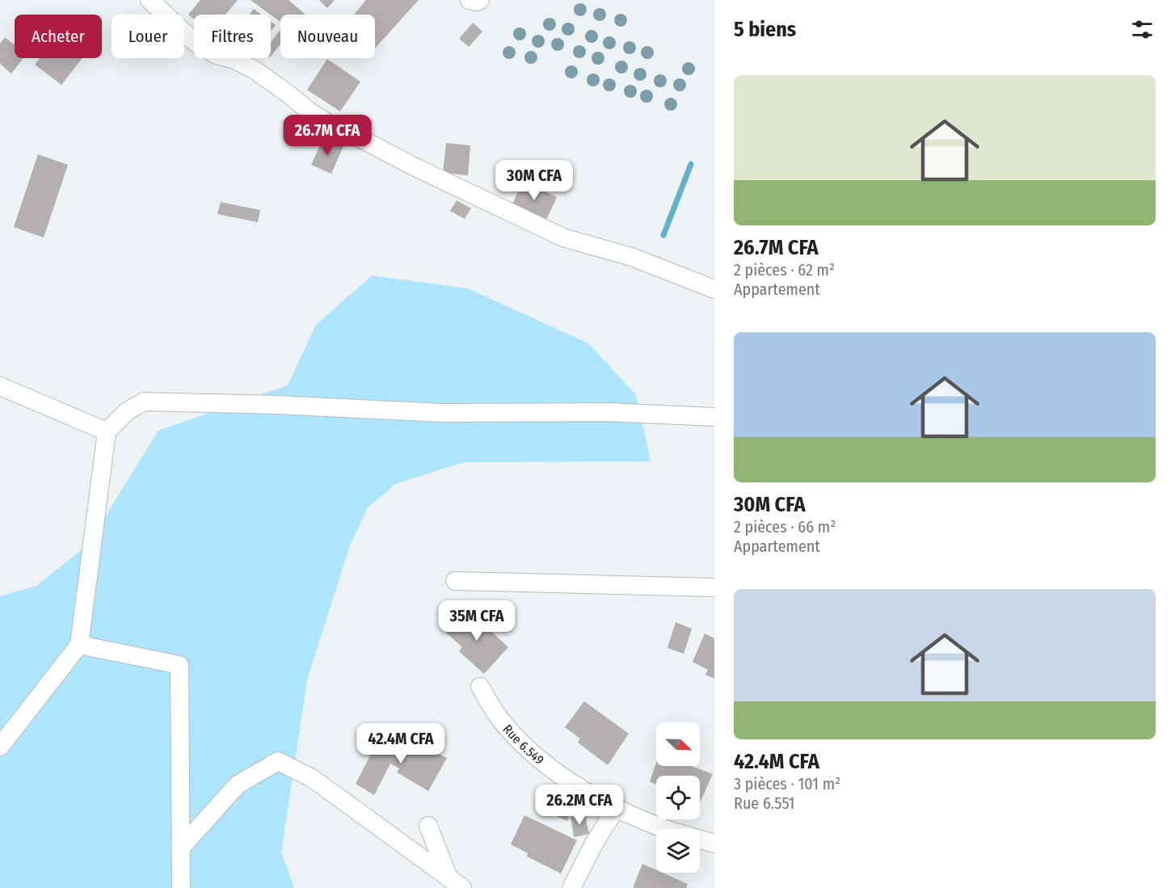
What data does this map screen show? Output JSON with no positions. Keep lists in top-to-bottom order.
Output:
{
  "streets": {
    "street": ["Rue 6.549"]
  },
  "north": "bottom right",
  "page": {
    "heading": "5 biens",
    "chip": [
      "Acheter",
      "Louer",
      "Filtres",
      "Nouveau"
    ],
    "list": [
      {
        "name": "26.7M CFA",
        "note": "2 pièces · 62 m² · Appartement"
      },
      {
        "name": "30M CFA",
        "note": "2 pièces · 66 m² · Appartement"
      },
      {
        "name": "42.4M CFA",
        "note": "3 pièces · 101 m² · Rue 6.551"
      }
    ],
    "price": [
      "26.7M CFA",
      "30M CFA",
      "35M CFA",
      "42.4M CFA",
      "26.2M CFA"
    ]
  }
}
